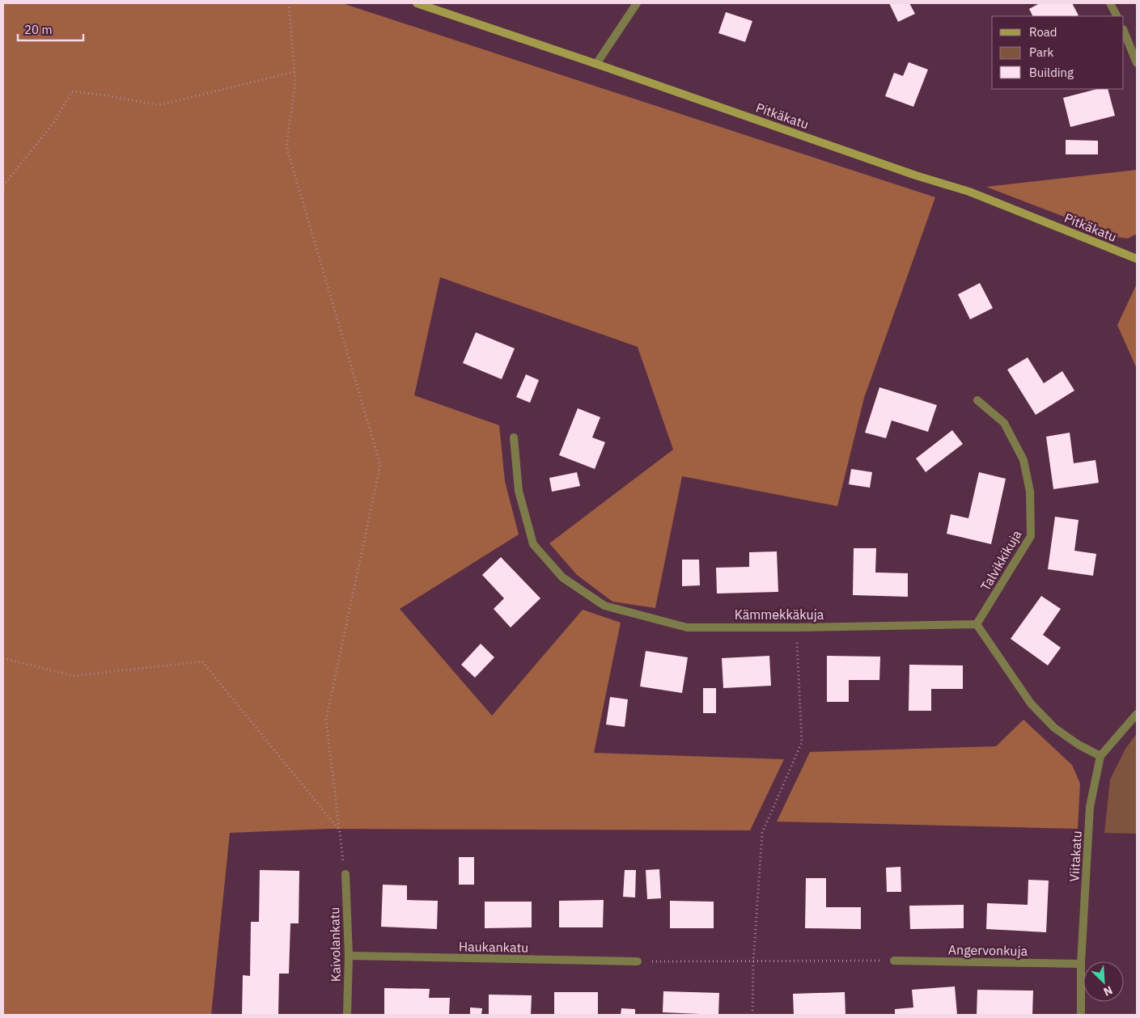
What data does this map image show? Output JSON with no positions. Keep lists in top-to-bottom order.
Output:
{
  "streets": {
    "street": [
      "Pitkäkatu",
      "Talvikkikuja",
      "Kämmekkäkuja",
      "Viitakatu",
      "Kaivolankatu",
      "Haukankatu",
      "Angervonkuja"
    ]
  },
  "crossings": [
    ["Talvikkikuja", "Kämmekkäkuja"],
    ["Viitakatu", "Angervonkuja"],
    ["Kaivolankatu", "Haukankatu"]
  ],
  "legend": ["Road", "Park", "Building"],
  "scale_bar": "20 m",
  "north": "bottom right"
}
